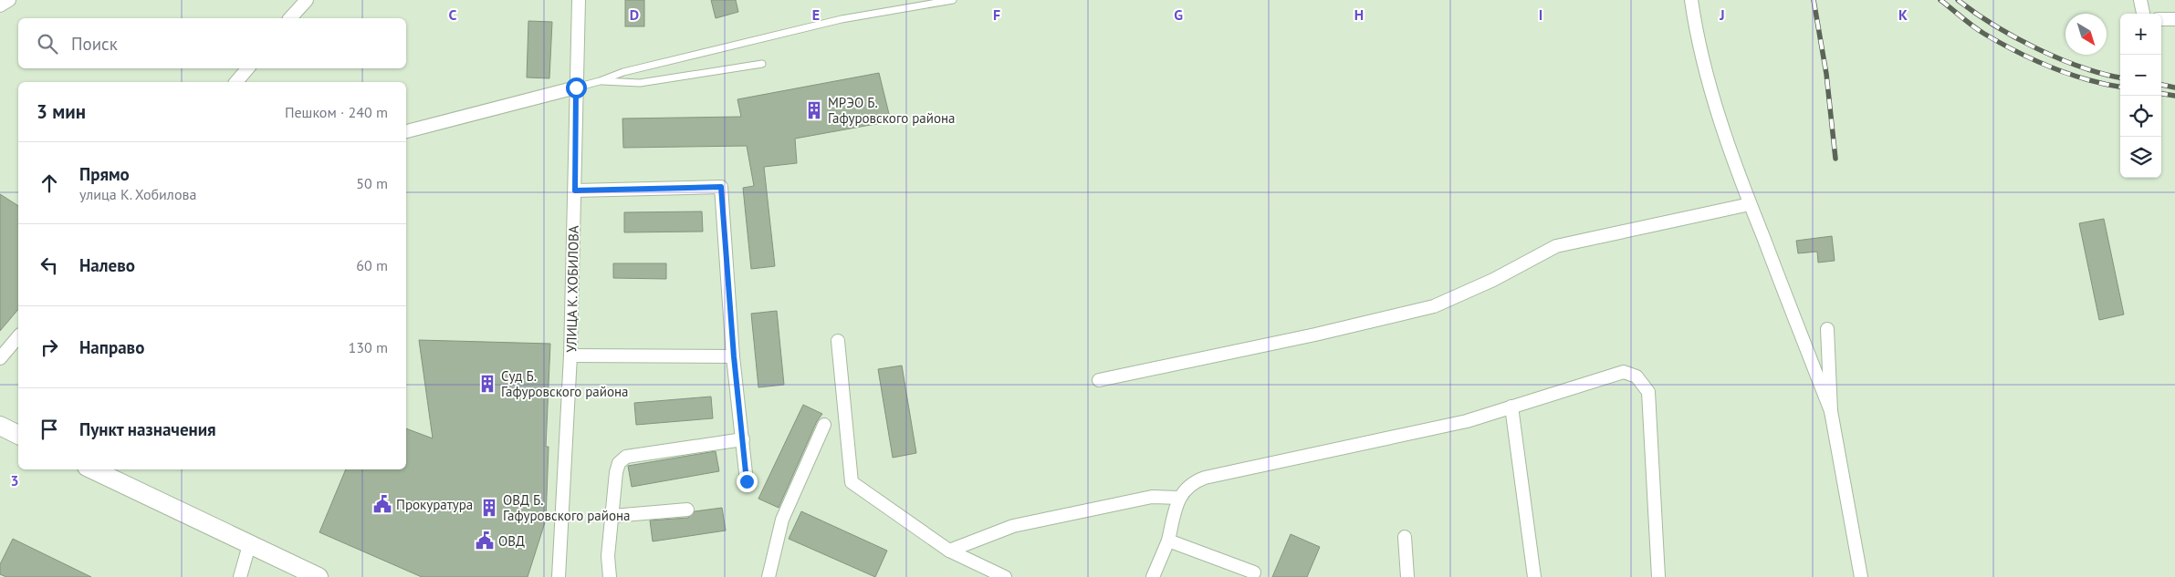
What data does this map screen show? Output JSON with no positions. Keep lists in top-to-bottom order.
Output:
{
  "streets": {
    "street": ["УЛИЦА К. ХОБИЛОВА"]
  },
  "places": {
    "building": ["МРЭО Б. Гафуровского района", "Суд Б. Гафуровского района", "ОВД Б. Гафуровского района"],
    "public building": ["Прокуратура", "ОВД"]
  },
  "north": "bottom right",
  "page": {
    "map_buttons": ["+", "−"],
    "search": "Поиск",
    "heading": ["3 мин", "Пешком · 240 m"],
    "list": [
      ["Прямо", "улица К. Хобилова", "50 m"],
      ["Налево", "60 m"],
      ["Направо", "130 m"],
      "Пункт назначения"
    ]
  },
  "grid": {
    "columns": [
      "C",
      "D",
      "E",
      "F",
      "G",
      "H",
      "I",
      "J",
      "K"
    ],
    "rows": ["3"]
  }
}
